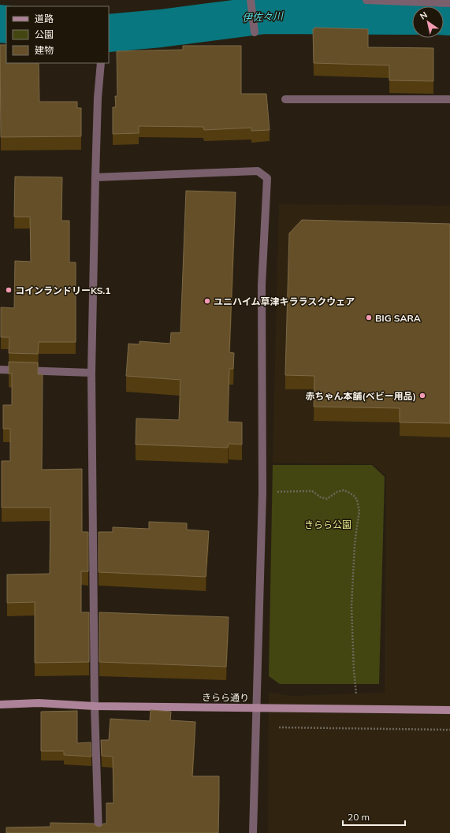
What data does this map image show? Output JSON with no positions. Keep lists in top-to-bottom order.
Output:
{
  "streets": {
    "street": ["きらら通り"]
  },
  "water": ["伊佐々川"],
  "parks": ["きらら公園"],
  "places": [
    "コインランドリーKS.1",
    "ユニハイム草津キララスクウェア",
    "BIG SARA",
    "赤ちゃん本舗(ベビー用品)"
  ],
  "legend": ["道路", "公園", "建物"],
  "scale_bar": "20 m",
  "north": "top left"
}
